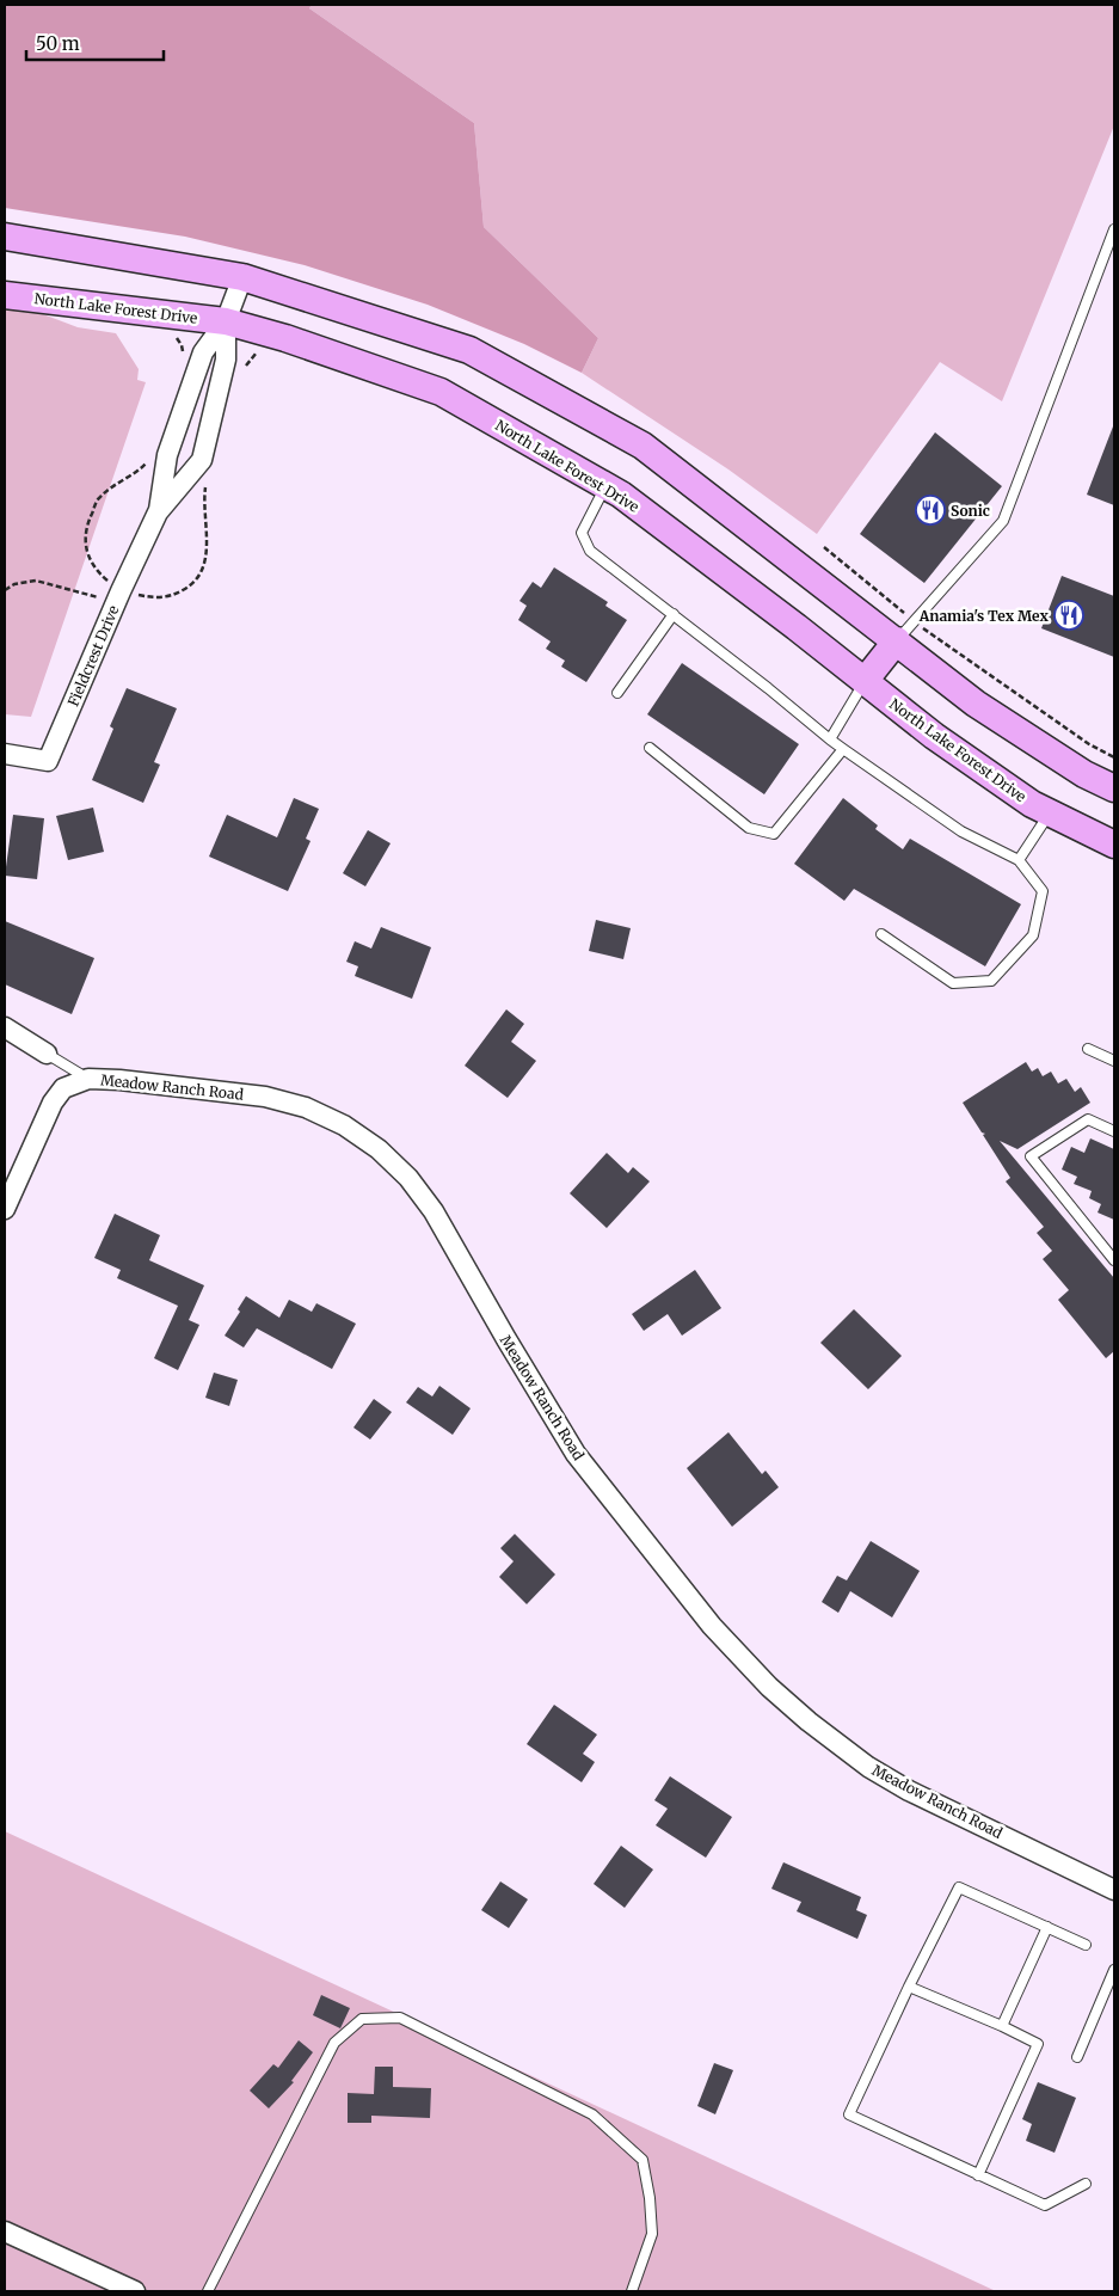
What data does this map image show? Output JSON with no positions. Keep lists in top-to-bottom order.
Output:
{
  "streets": {
    "main road": ["North Lake Forest Drive"],
    "street": ["Fieldcrest Drive", "Meadow Ranch Road"]
  },
  "crossings": [
    ["North Lake Forest Drive", "Fieldcrest Drive"]
  ],
  "places": {
    "restaurant": ["Sonic", "Anamia's Tex Mex"]
  },
  "scale_bar": "50 m"
}
